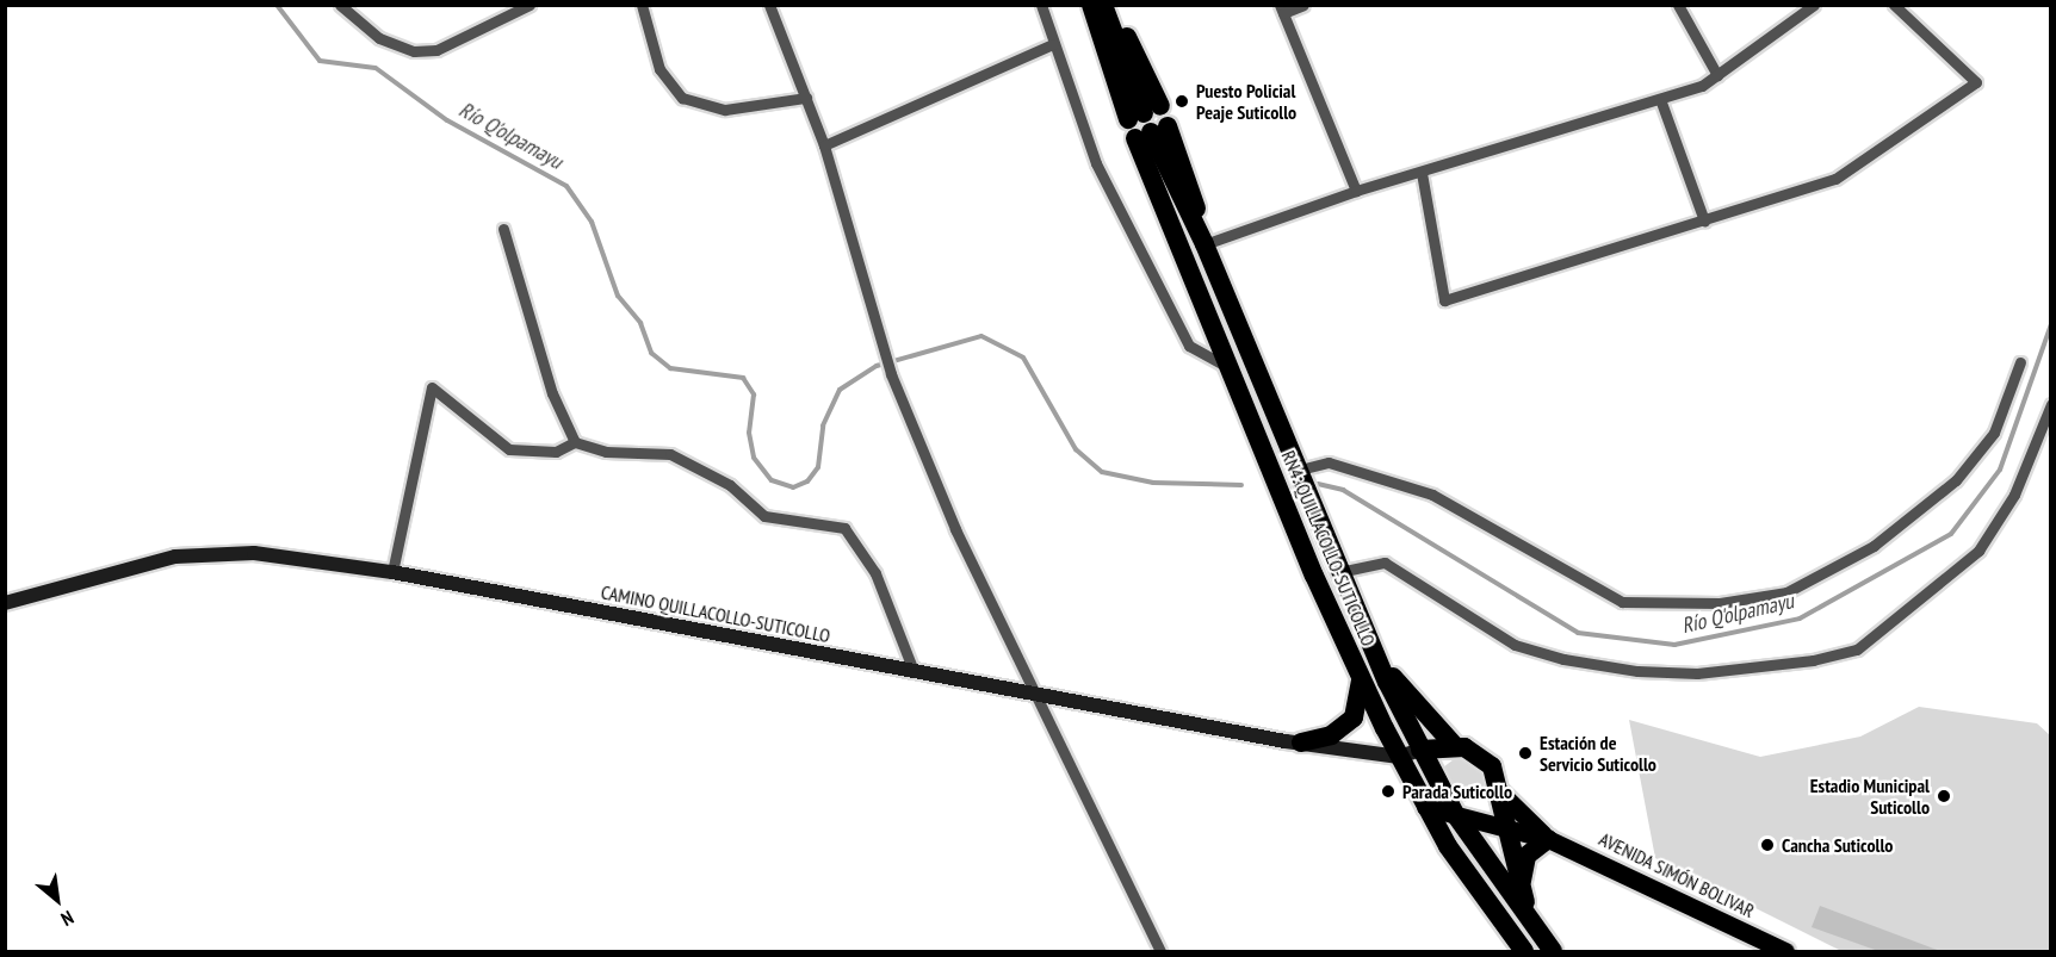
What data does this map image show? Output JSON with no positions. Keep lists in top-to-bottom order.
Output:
{
  "streets": {
    "highway": ["RN4: QUILLACOLLO-SUTICOLLO"],
    "main road": ["CAMINO QUILLACOLLO-SUTICOLLO", "AVENIDA SIMÓN BOLIVAR"]
  },
  "crossings": [
    ["RN4: QUILLACOLLO-SUTICOLLO", "CAMINO QUILLACOLLO-SUTICOLLO"],
    ["RN4: QUILLACOLLO-SUTICOLLO", "AVENIDA SIMÓN BOLIVAR"]
  ],
  "water": ["Río Q'olpamayu"],
  "places": [
    "Puesto Policial Peaje Suticollo",
    "Estación de Servicio Suticollo",
    "Parada Suticollo",
    "Estadio Municipal Suticollo",
    "Cancha Suticollo"
  ],
  "north": "bottom right"
}
